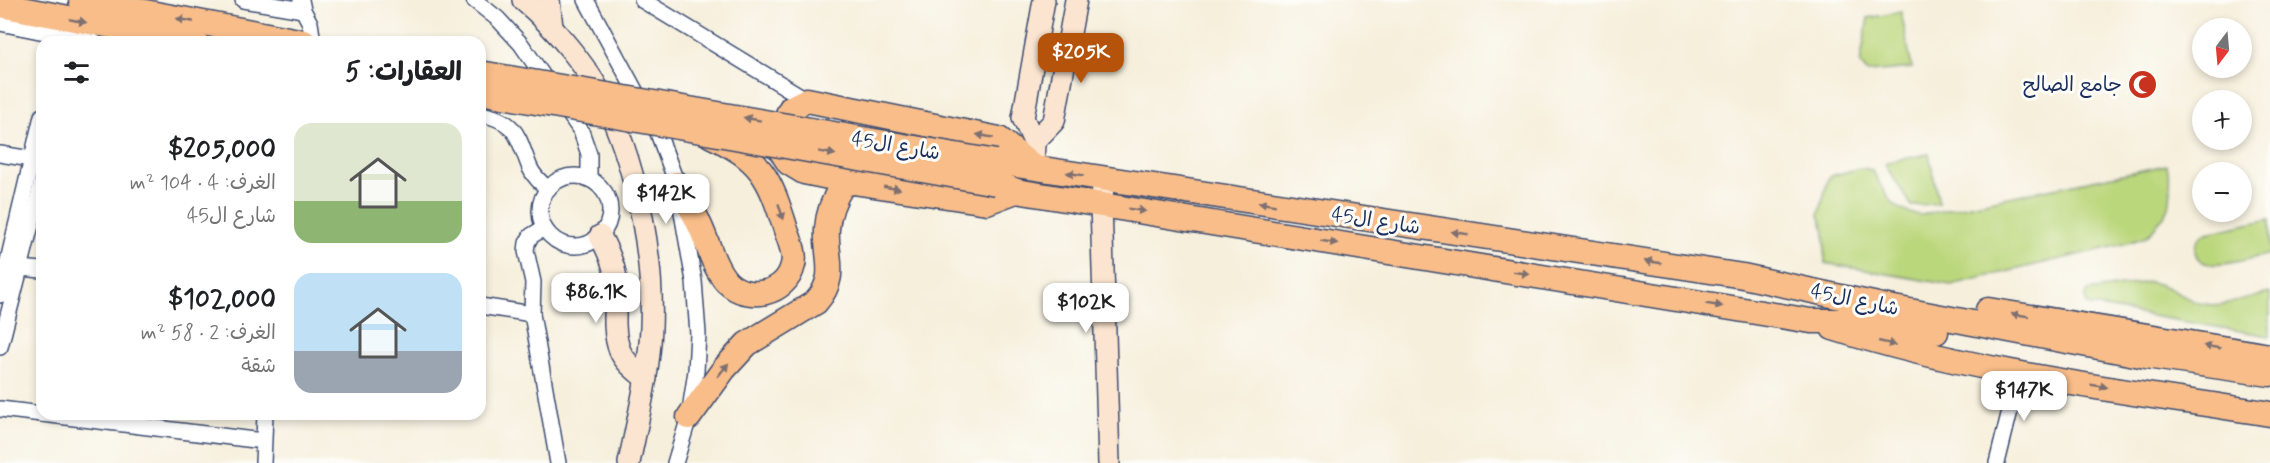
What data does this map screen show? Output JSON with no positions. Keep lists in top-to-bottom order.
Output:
{
  "streets": {
    "main road": ["شارع ال45"]
  },
  "places": {
    "mosque": ["جامع الصالح"]
  },
  "north": "bottom",
  "page": {
    "map_buttons": ["+", "−"],
    "price": [
      "$205K",
      "$142K",
      "$86.1K",
      "$102K",
      "$147K"
    ],
    "heading": "العقارات: 5",
    "list": [
      {
        "name": "$205,000",
        "note": "الغرف: 4 · 104 m² · شارع ال45"
      },
      {
        "name": "$102,000",
        "note": "الغرف: 2 · 58 m² · شقة"
      }
    ]
  }
}
